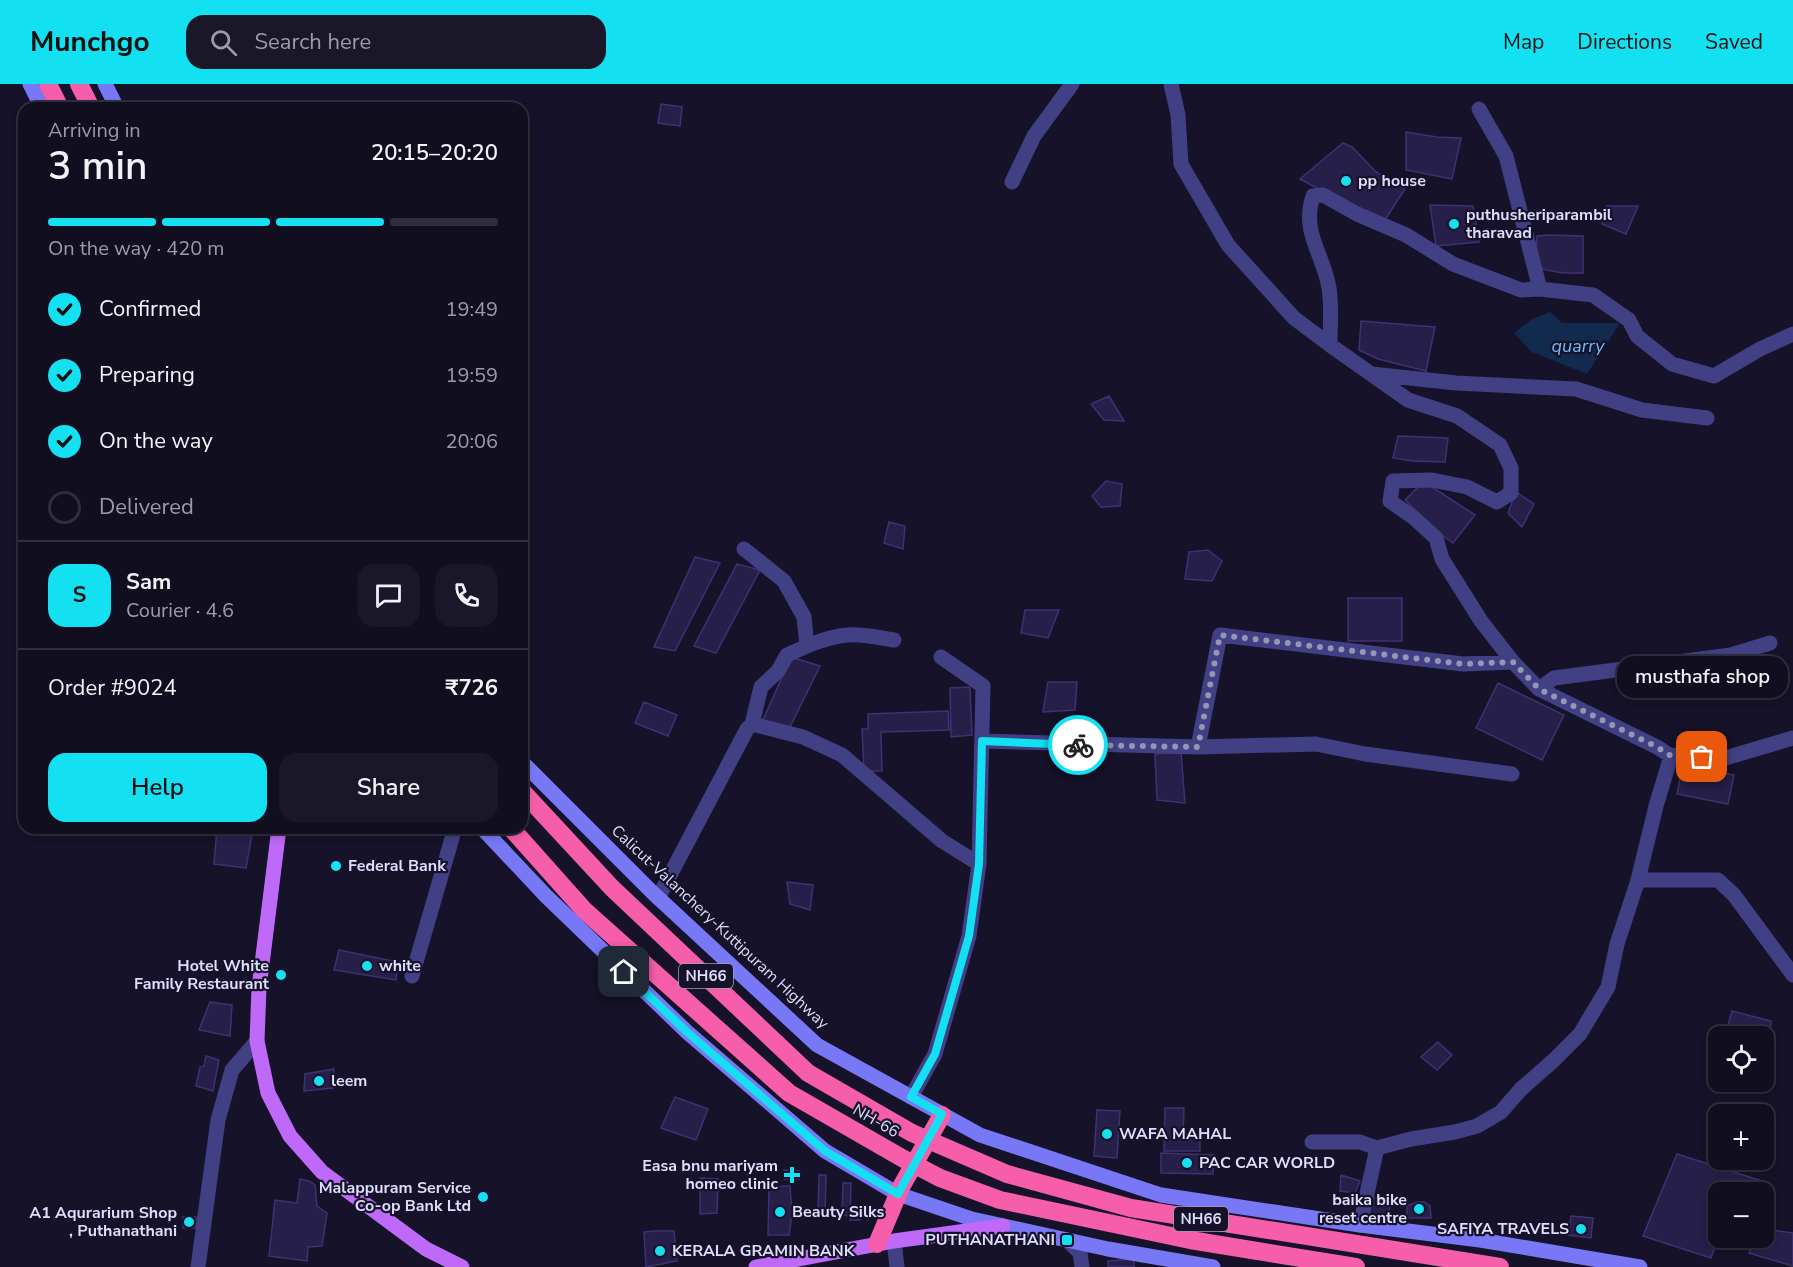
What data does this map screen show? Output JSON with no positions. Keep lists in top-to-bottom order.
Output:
{
  "streets": {
    "highway": ["NH66", "NH-66"],
    "street": ["Calicut-Valanchery-Kuttipuram Highway"]
  },
  "water": ["quarry"],
  "places": {
    "other": [
      "pp house",
      "puthusheriparambil tharavad",
      "musthafa shop",
      "Federal Bank",
      "white",
      "Hotel White Family Restaurant",
      "leem",
      "WAFA MAHAL",
      "PAC CAR WORLD",
      "Malappuram Service Co-op Bank Ltd",
      "baika bike reset centre",
      "Beauty Silks",
      "A1 Aqurarium Shop , Puthanathani",
      "SAFIYA TRAVELS",
      "KERALA GRAMIN BANK"
    ],
    "health": ["Easa bnu mariyam homeo clinic"],
    "transit": ["PUTHANATHANI"]
  },
  "page": {
    "header": "Munchgo",
    "search": "Search here",
    "nav": ["Map", "Directions", "Saved"],
    "heading": ["3 min", "Arriving in", "20:15–20:20"],
    "panel": [
      "Sam",
      "Courier · 4.6",
      "Order #9024",
      "₹726"
    ],
    "bar": "On the way · 420 m",
    "list": [
      ["Confirmed", "19:49"],
      ["Preparing", "19:59"],
      ["On the way", "20:06"],
      "Delivered"
    ],
    "round": "S",
    "bubble": "musthafa shop",
    "buttons": ["Help", "Share"],
    "map_buttons": ["+", "−"]
  }
}
